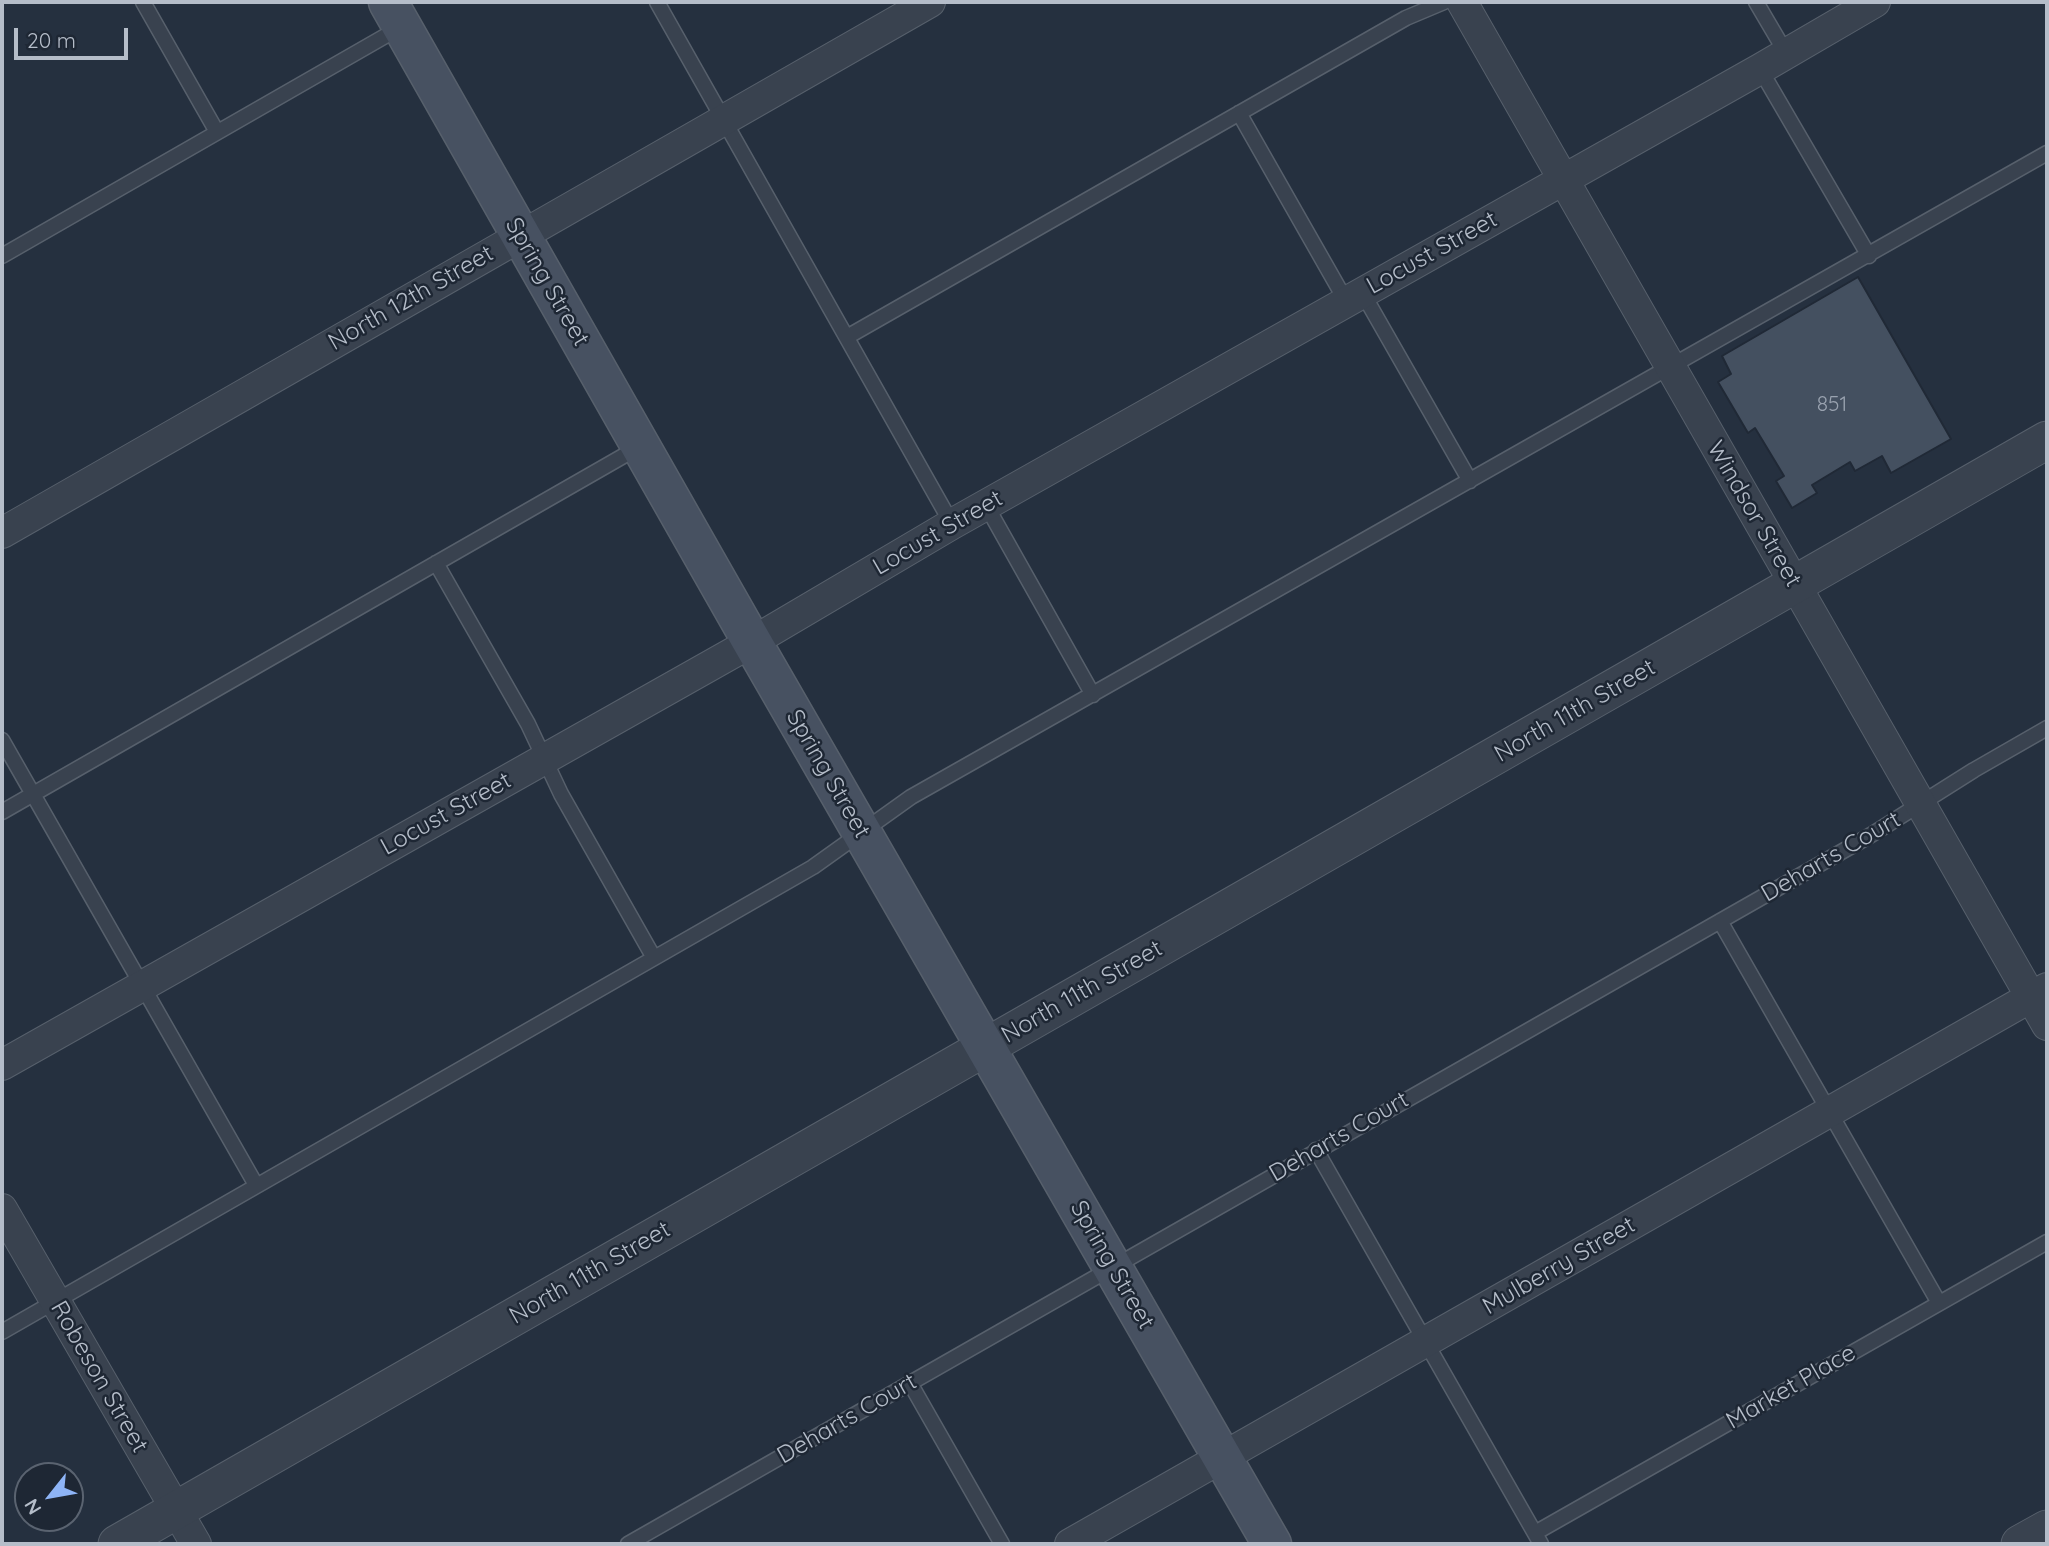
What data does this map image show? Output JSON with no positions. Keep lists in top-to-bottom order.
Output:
{
  "streets": {
    "main road": ["Spring Street"],
    "street": [
      "Locust Street",
      "North 12th Street",
      "Windsor Street",
      "North 11th Street",
      "Mulberry Street",
      "Robeson Street"
    ],
    "lane": ["Deharts Court", "Market Place"]
  },
  "crossings": [
    ["Locust Street", "Spring Street"],
    ["Locust Street", "Windsor Street"],
    ["Spring Street", "North 12th Street"],
    ["Spring Street", "North 11th Street"],
    ["Spring Street", "Deharts Court"],
    ["Spring Street", "Mulberry Street"],
    ["Windsor Street", "North 11th Street"],
    ["Windsor Street", "Deharts Court"],
    ["Windsor Street", "Mulberry Street"],
    ["North 11th Street", "Robeson Street"]
  ],
  "house_numbers": ["851"],
  "scale_bar": "20 m",
  "north": "bottom left"
}
